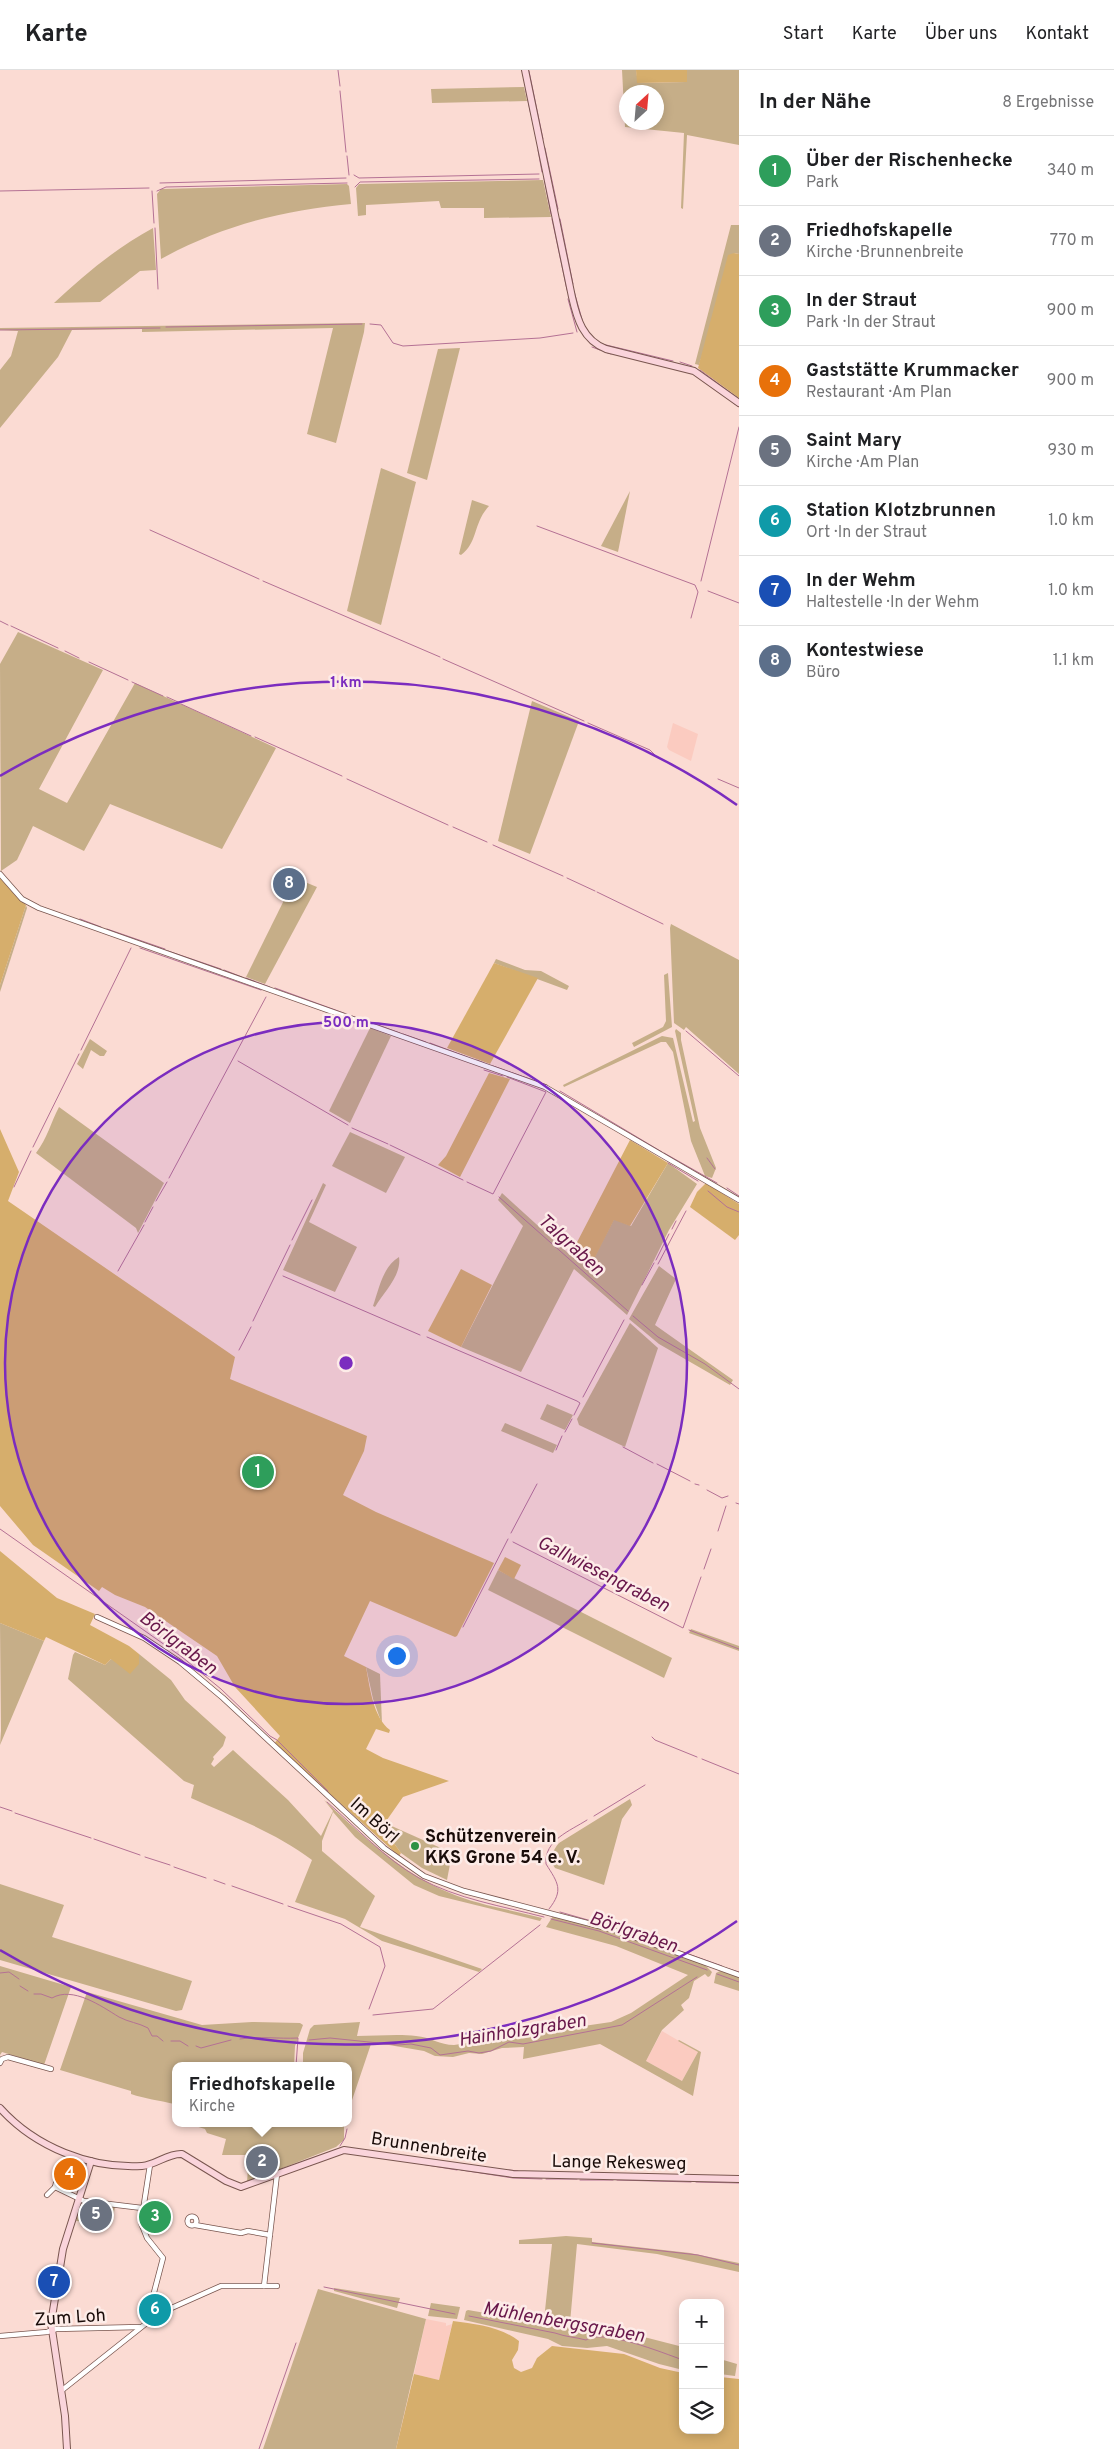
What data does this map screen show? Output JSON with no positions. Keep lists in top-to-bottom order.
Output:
{
  "streets": {
    "street": [
      "Im Börl",
      "Brunnenbreite",
      "Lange Rekesweg",
      "Zum Loh"
    ]
  },
  "crossings": [
    ["Brunnenbreite", "Lange Rekesweg"]
  ],
  "water": [
    "Talgraben",
    "Gallwiesengraben",
    "Börlgraben",
    "Hainholzgraben",
    "Mühlenbergsgraben"
  ],
  "places": ["Schützenverein KKS Grone 54 e. V."],
  "north": "top right",
  "page": {
    "header": "Karte",
    "nav": [
      "Start",
      "Karte",
      "Über uns",
      "Kontakt"
    ],
    "heading": ["In der Nähe", "8 Ergebnisse"],
    "list": [
      {
        "mark": "1",
        "name": "Über der Rischenhecke",
        "note": "Park",
        "value": "340 m"
      },
      {
        "mark": "2",
        "name": "Friedhofskapelle",
        "note": "Kirche · Brunnenbreite",
        "value": "770 m"
      },
      {
        "mark": "3",
        "name": "In der Straut",
        "note": "Park · In der Straut",
        "value": "900 m"
      },
      {
        "mark": "4",
        "name": "Gaststätte Krummacker",
        "note": "Restaurant · Am Plan",
        "value": "900 m"
      },
      {
        "mark": "5",
        "name": "Saint Mary",
        "note": "Kirche · Am Plan",
        "value": "930 m"
      },
      {
        "mark": "6",
        "name": "Station Klotzbrunnen",
        "note": "Ort · In der Straut",
        "value": "1.0 km"
      },
      {
        "mark": "7",
        "name": "In der Wehm",
        "note": "Haltestelle · In der Wehm",
        "value": "1.0 km"
      },
      {
        "mark": "8",
        "name": "Kontestwiese",
        "note": "Büro",
        "value": "1.1 km"
      }
    ],
    "pins": [
      "8",
      "1",
      "2",
      "4",
      "5",
      "3",
      "7",
      "6"
    ],
    "popup": ["Friedhofskapelle", "Kirche"],
    "map_buttons": ["+", "−"]
  },
  "rings": ["1 km", "500 m"]
}
